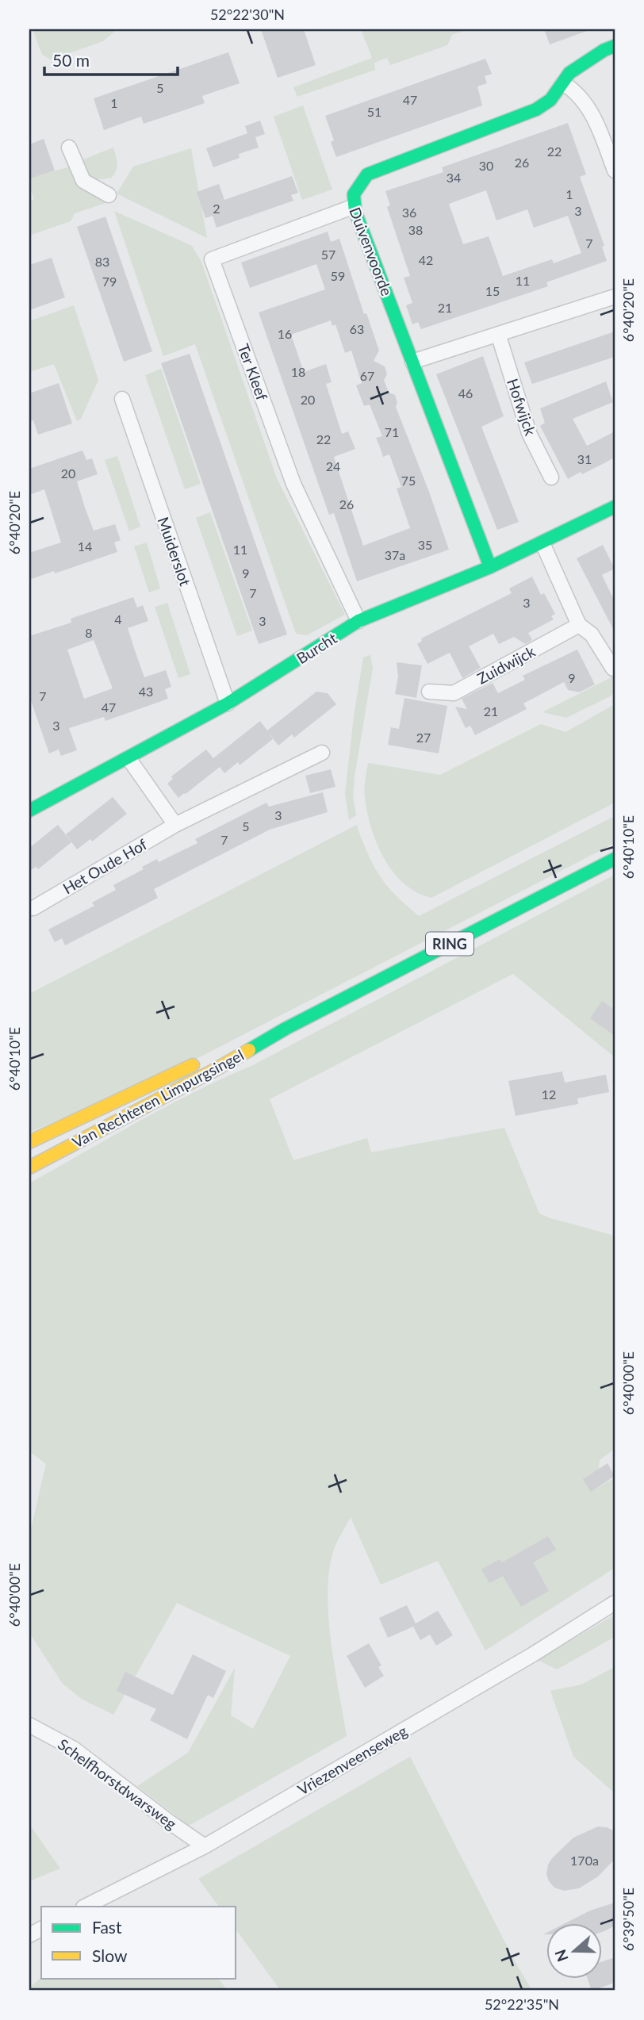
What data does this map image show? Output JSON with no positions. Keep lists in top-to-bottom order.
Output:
{
  "streets": {
    "street": [
      "Duivenvoorde",
      "Ter Kleef",
      "Hofwijck",
      "Muiderslot",
      "Burcht",
      "Zuidwijck",
      "Het Oude Hof",
      "RING",
      "Van Rechteren Limpurgsingel",
      "Vriezenveenseweg",
      "Schelfhorstdwarsweg"
    ]
  },
  "crossings": [
    ["Duivenvoorde", "Ter Kleef"],
    ["Duivenvoorde", "Burcht"],
    ["Ter Kleef", "Burcht"],
    ["Muiderslot", "Burcht"],
    ["Vriezenveenseweg", "Schelfhorstdwarsweg"]
  ],
  "house_numbers": [
    "5",
    "47",
    "1",
    "51",
    "22",
    "26",
    "30",
    "34",
    "1",
    "2",
    "3",
    "36",
    "38",
    "7",
    "57",
    "42",
    "83",
    "59",
    "11",
    "79",
    "15",
    "21",
    "63",
    "16",
    "18",
    "67",
    "46",
    "20",
    "71",
    "22",
    "31",
    "24",
    "20",
    "75",
    "26",
    "35",
    "14",
    "11",
    "37a",
    "9",
    "7",
    "3",
    "4",
    "3",
    "8",
    "9",
    "43",
    "7",
    "47",
    "21",
    "3",
    "27",
    "3",
    "5",
    "7",
    "12",
    "170a"
  ],
  "legend": ["Fast", "Slow"],
  "scale_bar": "50 m",
  "north": "left",
  "coordinates": [
    "52°22'30\"N",
    "6°40'20\"E",
    "6°40'10\"E",
    "6°40'00\"E",
    "6°39'50\"E",
    "52°22'35\"N"
  ]
}
